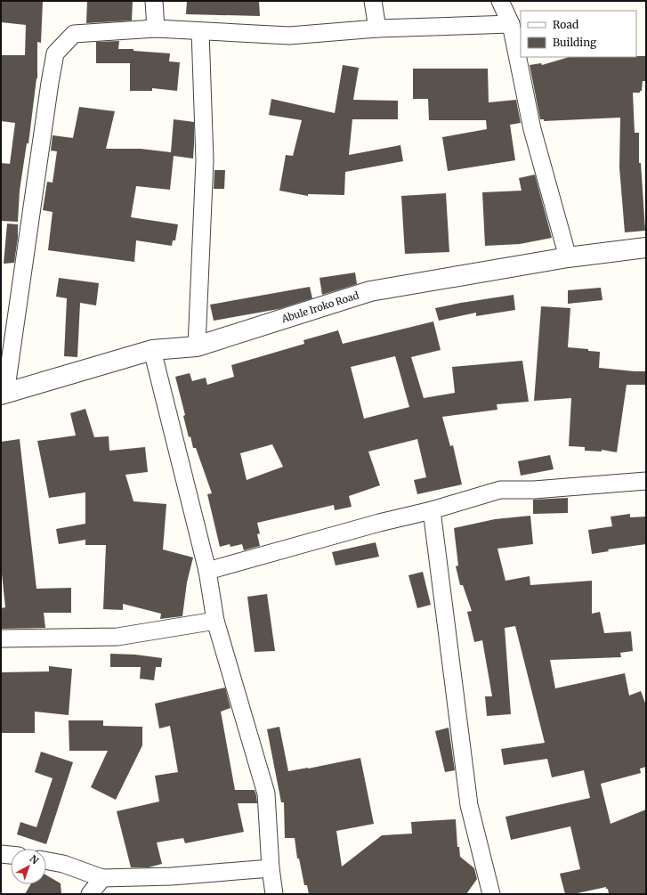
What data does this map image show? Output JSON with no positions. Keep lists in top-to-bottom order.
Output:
{
  "streets": {
    "street": ["Abule Iroko Road"]
  },
  "legend": ["Road", "Building"],
  "north": "top right"
}
